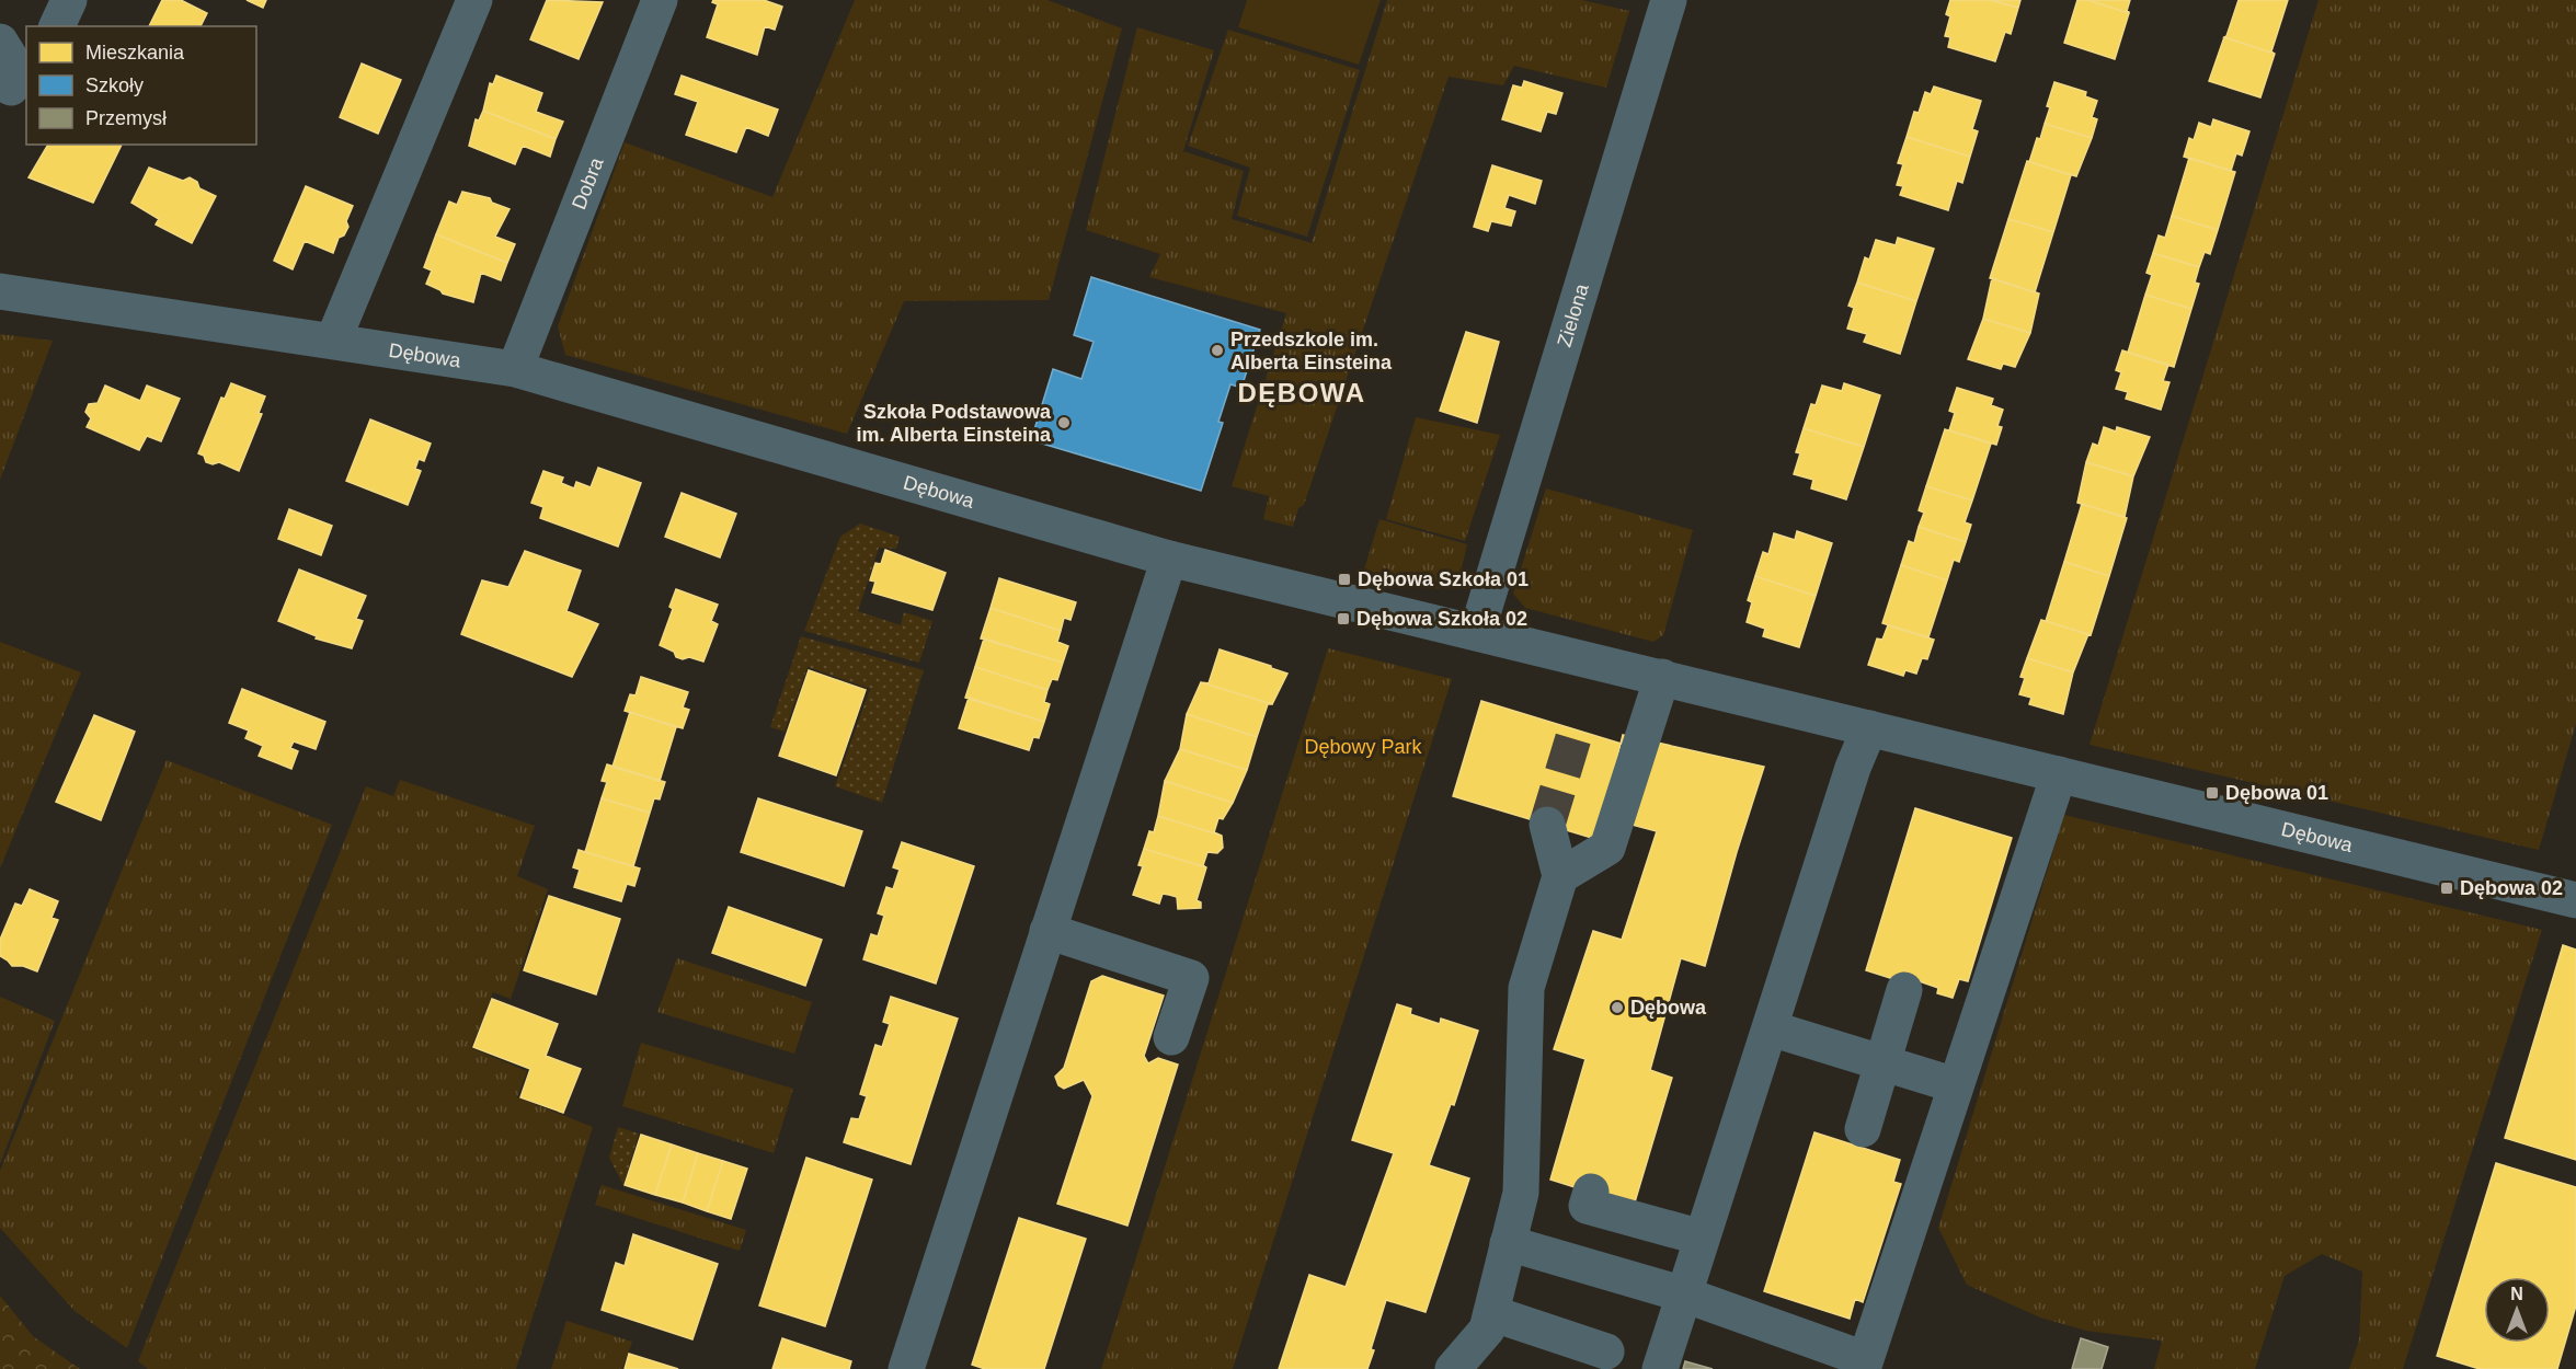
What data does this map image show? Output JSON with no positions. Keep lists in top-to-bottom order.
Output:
{
  "streets": {
    "street": ["Dobra", "Zielona", "Dębowa"]
  },
  "crossings": [
    ["Dobra", "Dębowa"],
    ["Zielona", "Dębowa"]
  ],
  "districts": ["DĘBOWA"],
  "parks": ["Dębowy Park"],
  "places": {
    "other": ["Przedszkole im. Alberta Einsteina", "Szkoła Podstawowa im. Alberta Einsteina", "Dębowa"],
    "transit": [
      "Dębowa Szkoła 01",
      "Dębowa Szkoła 02",
      "Dębowa 01",
      "Dębowa 02"
    ]
  },
  "legend": ["Mieszkania", "Szkoły", "Przemysł"],
  "north": "top"
}
